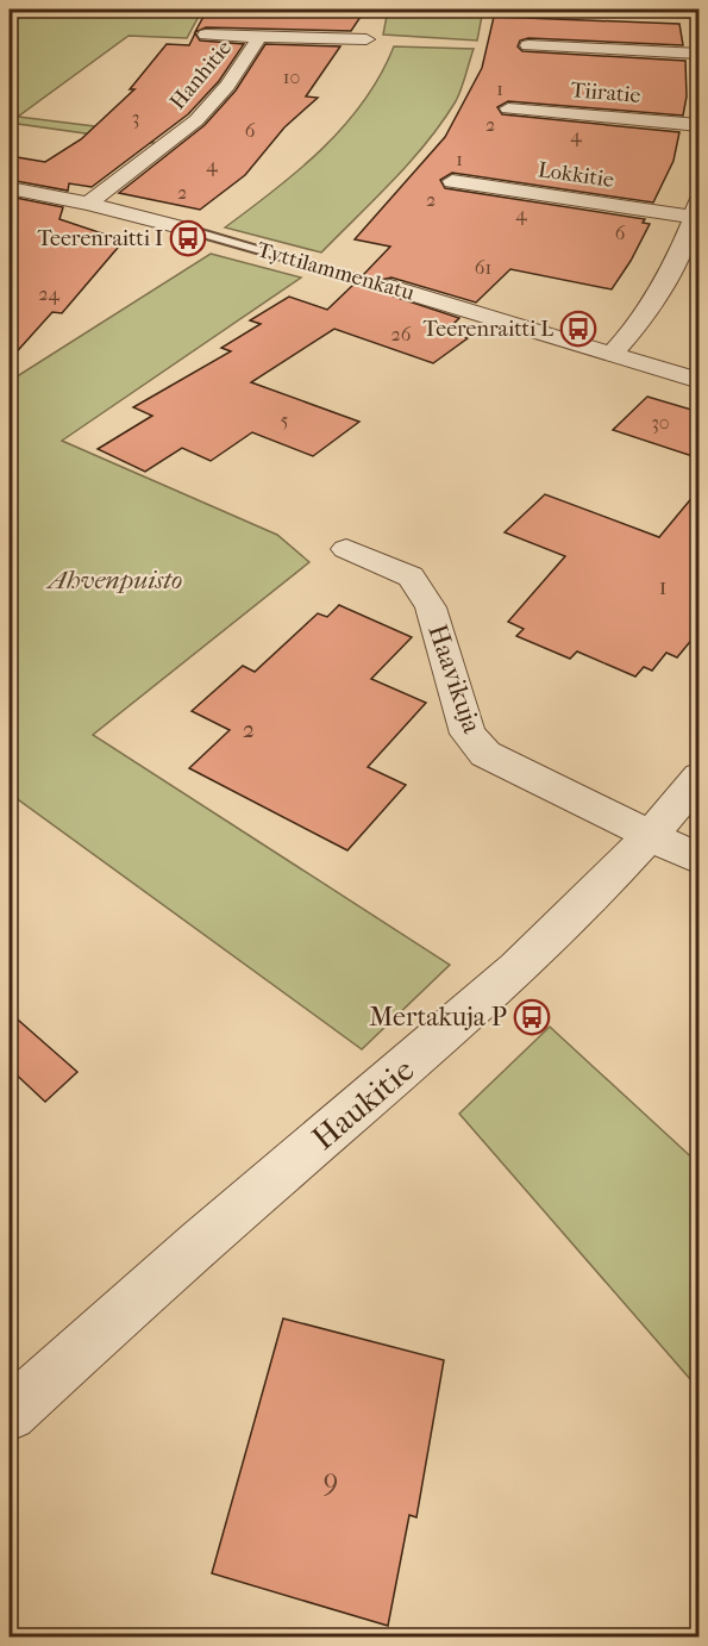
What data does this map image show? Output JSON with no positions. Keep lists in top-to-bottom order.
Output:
{
  "streets": {
    "street": [
      "Hanhitie",
      "Tiiratie",
      "Lokkitie",
      "Tyttilammenkatu",
      "Haavikuja",
      "Haukitie"
    ]
  },
  "crossings": [
    ["Hanhitie", "Tyttilammenkatu"],
    ["Haavikuja", "Haukitie"]
  ],
  "parks": ["Ahvenpuisto"],
  "places": {
    "bus stop": ["Teerenraitti I", "Teerenraitti L", "Mertakuja P"]
  },
  "house_numbers": [
    "10",
    "1",
    "3",
    "2",
    "6",
    "4",
    "1",
    "4",
    "2",
    "2",
    "4",
    "6",
    "61",
    "24",
    "26",
    "5",
    "30",
    "1",
    "2",
    "9"
  ]
}
